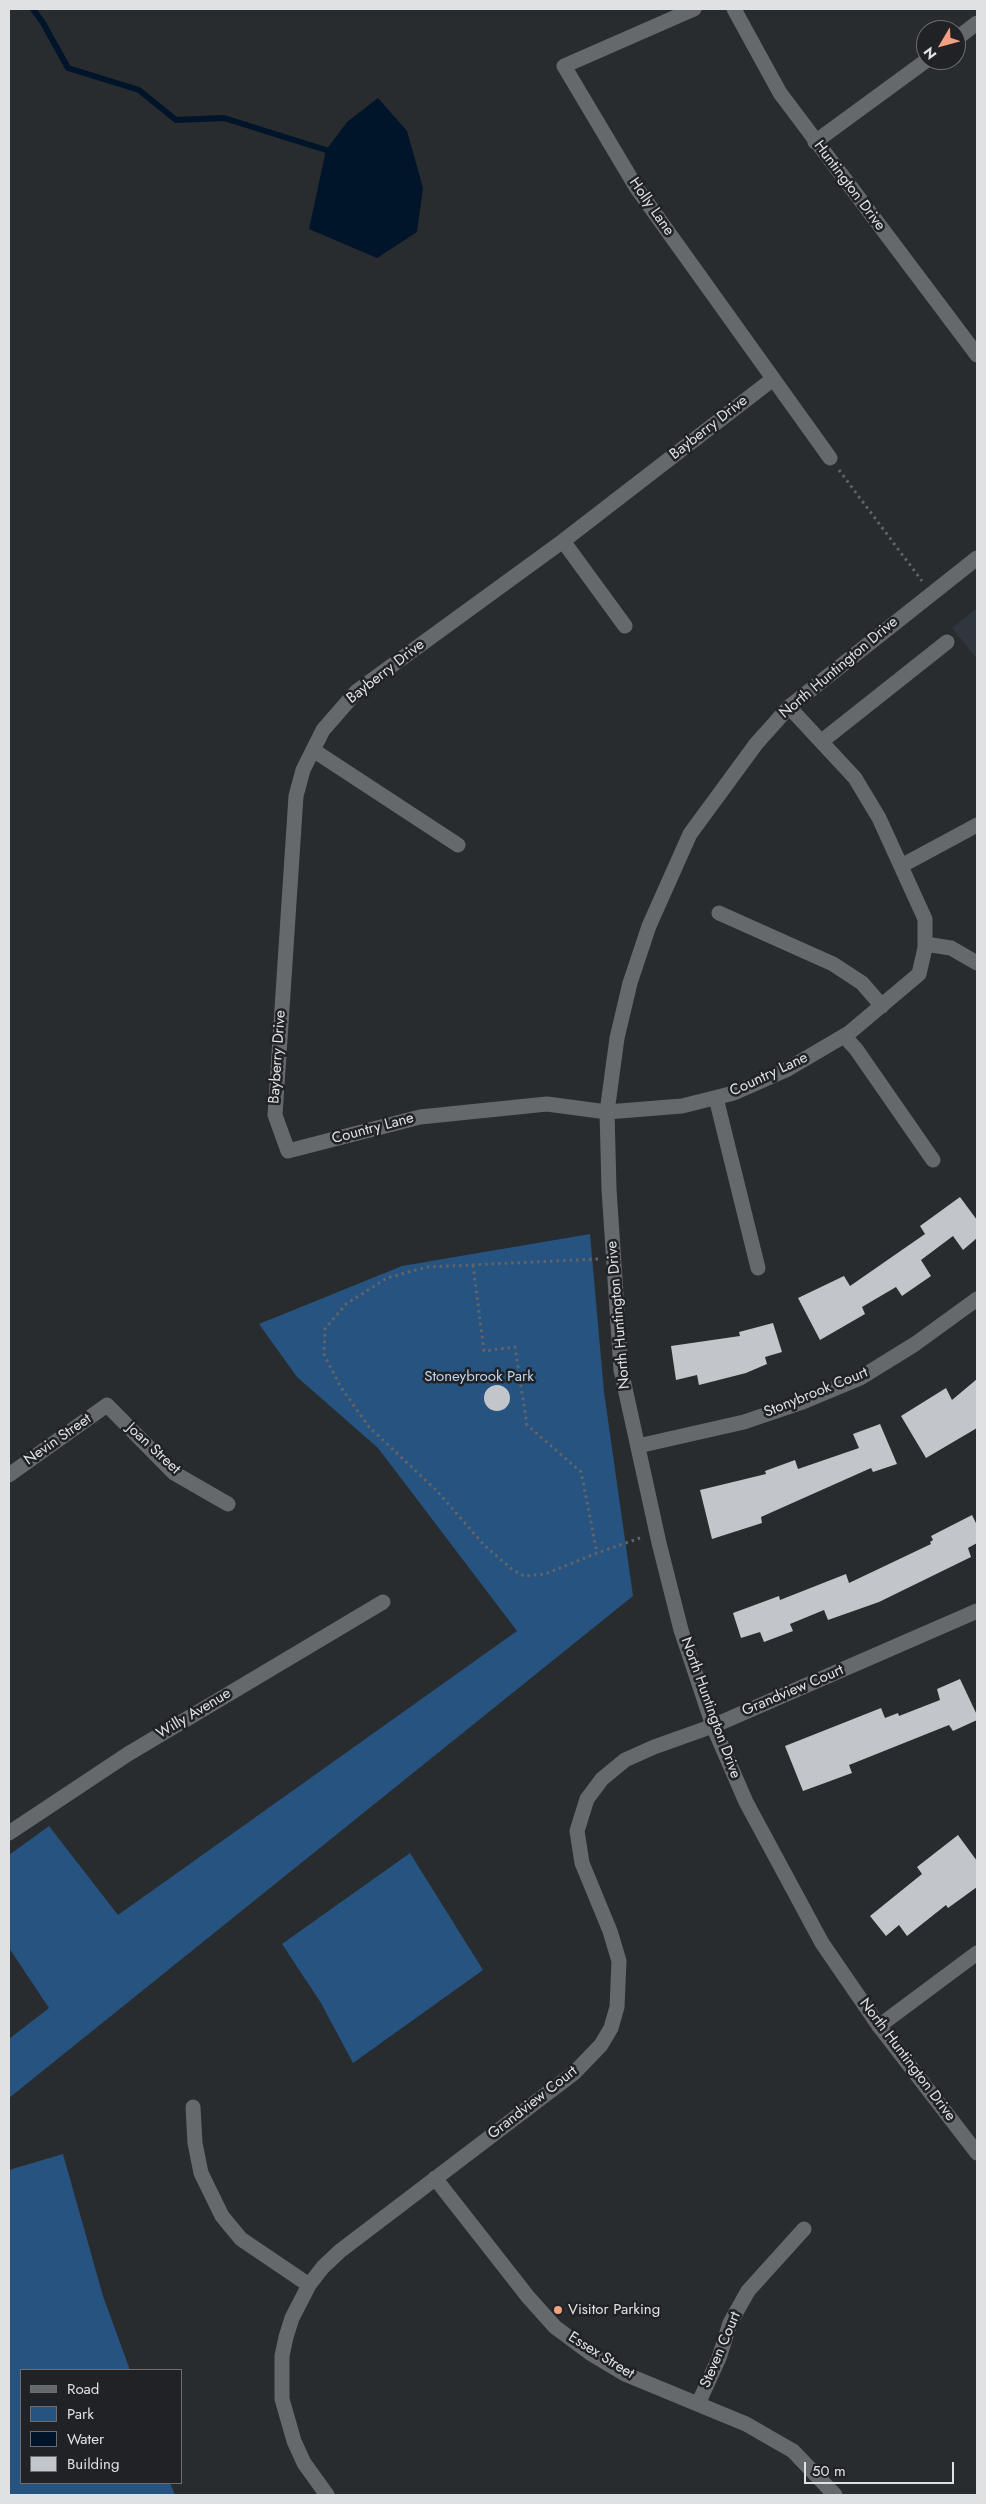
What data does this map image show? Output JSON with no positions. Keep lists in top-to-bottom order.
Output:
{
  "streets": {
    "street": [
      "Huntington Drive",
      "Holly Lane",
      "Bayberry Drive",
      "North Huntington Drive",
      "Country Lane",
      "Stonybrook Court",
      "Nevin Street",
      "Joan Street",
      "Grandview Court",
      "Willy Avenue",
      "Steven Court",
      "Essex Street"
    ]
  },
  "crossings": [
    ["Holly Lane", "Bayberry Drive"],
    ["Bayberry Drive", "Country Lane"],
    ["North Huntington Drive", "Country Lane"],
    ["North Huntington Drive", "Stonybrook Court"],
    ["North Huntington Drive", "Grandview Court"],
    ["Nevin Street", "Joan Street"],
    ["Grandview Court", "Essex Street"],
    ["Steven Court", "Essex Street"]
  ],
  "parks": ["Stoneybrook Park"],
  "places": ["Visitor Parking"],
  "legend": [
    "Road",
    "Park",
    "Water",
    "Building"
  ],
  "scale_bar": "50 m",
  "north": "bottom left"
}
